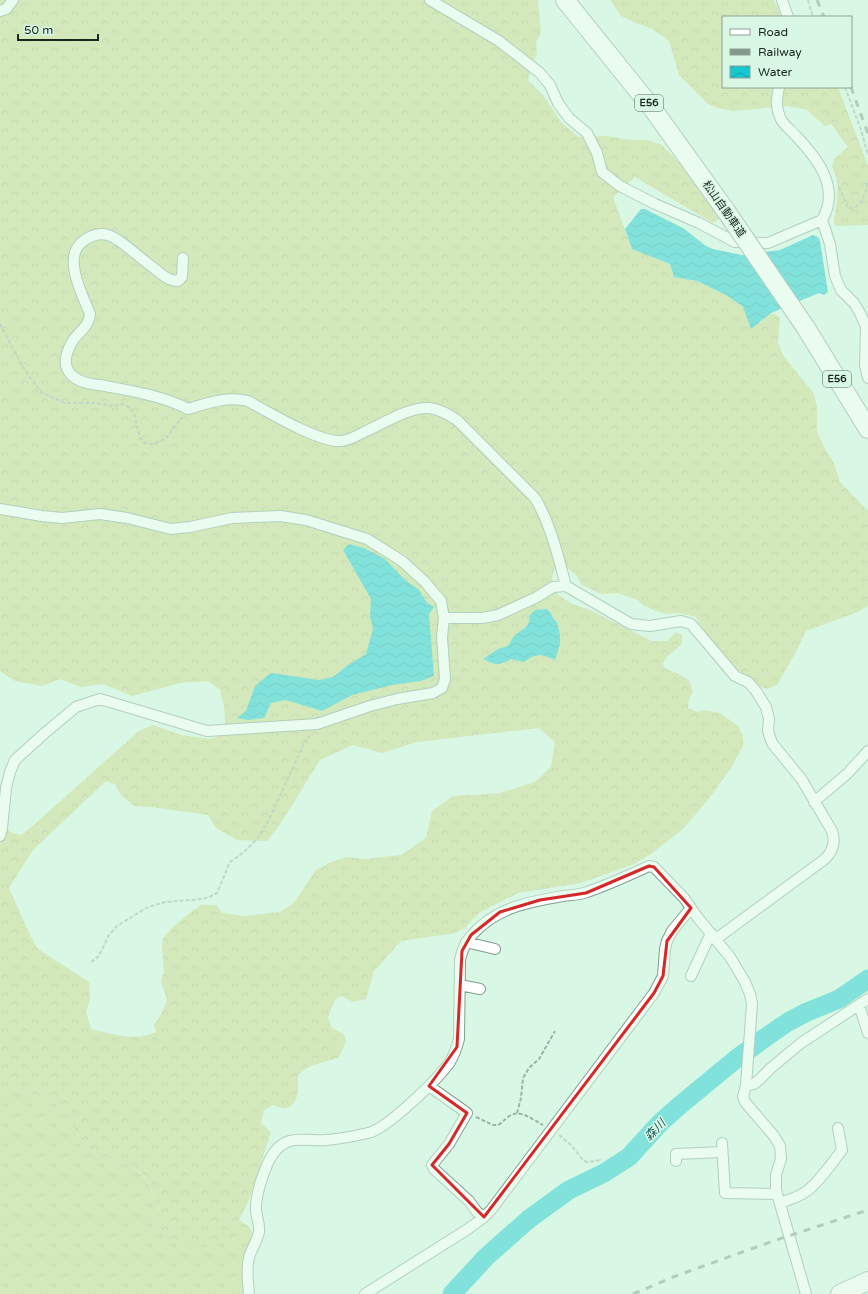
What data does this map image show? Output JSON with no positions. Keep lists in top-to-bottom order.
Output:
{
  "streets": {
    "highway": ["E56", "松山自動車道"]
  },
  "water": ["森川"],
  "legend": ["Road", "Railway", "Water"],
  "scale_bar": "50 m"
}
